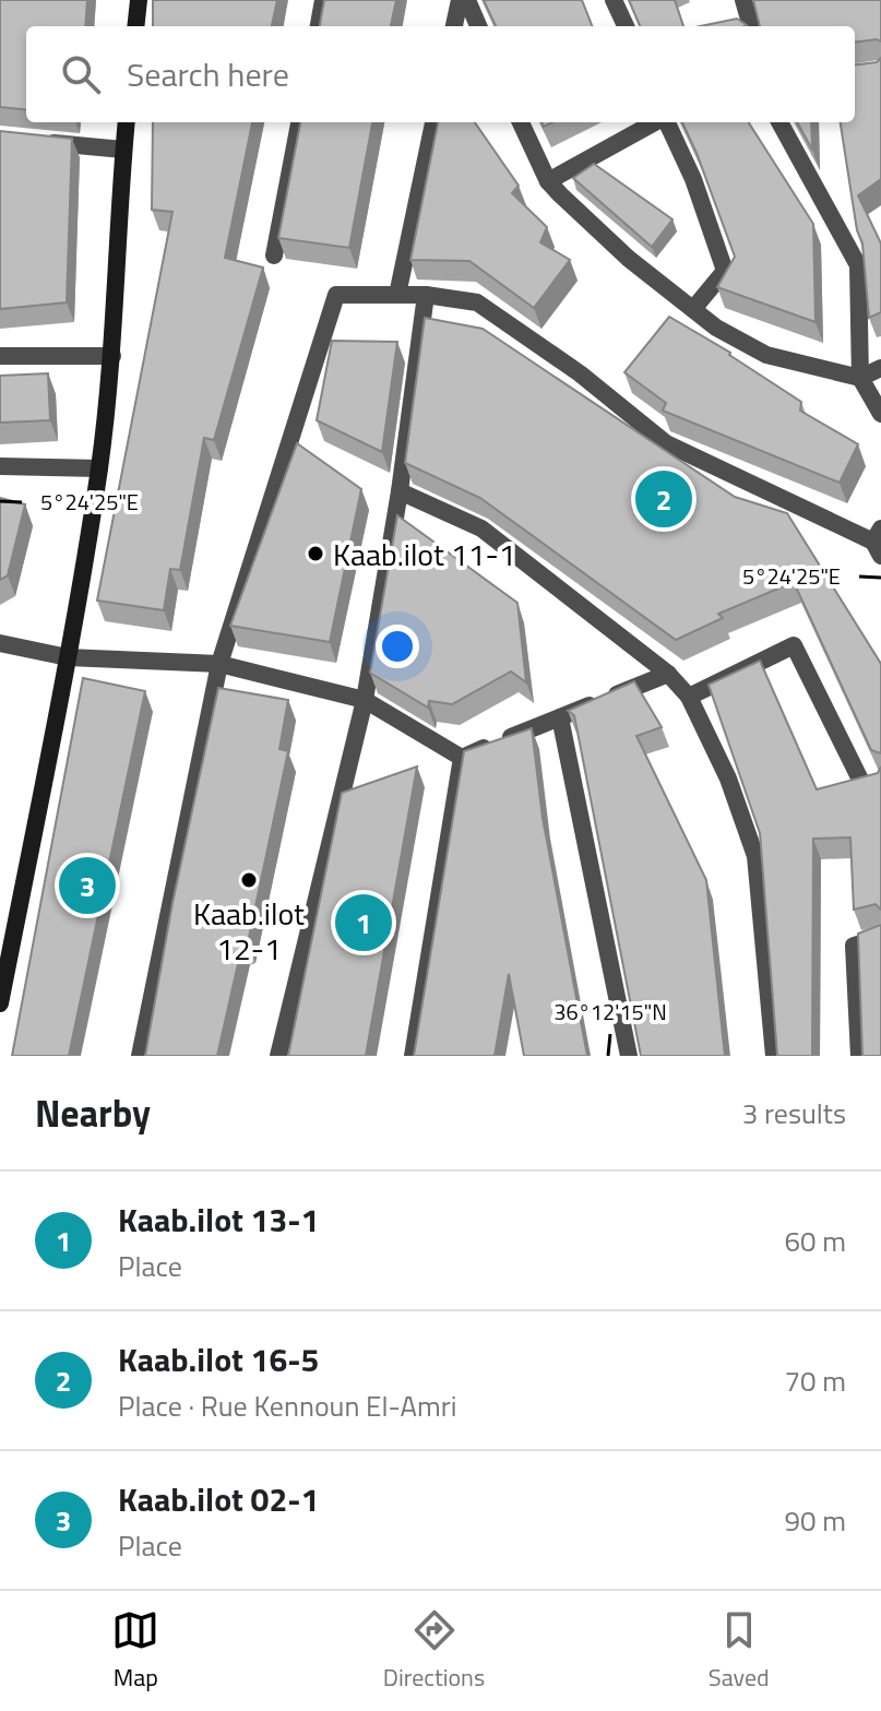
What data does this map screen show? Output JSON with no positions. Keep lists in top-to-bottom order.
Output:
{
  "places": ["Kaab.ilot 11-1", "Kaab.ilot 12-1"],
  "page": {
    "search": "Search here",
    "pins": ["2", "3", "1"],
    "heading": ["Nearby", "3 results"],
    "list": [
      {
        "mark": "1",
        "name": "Kaab.ilot 13-1",
        "note": "Place",
        "value": "60 m"
      },
      {
        "mark": "2",
        "name": "Kaab.ilot 16-5",
        "note": "Place · Rue Kennoun El-Amri",
        "value": "70 m"
      },
      {
        "mark": "3",
        "name": "Kaab.ilot 02-1",
        "note": "Place",
        "value": "90 m"
      }
    ],
    "nav": ["Map", "Directions", "Saved"]
  },
  "coordinates": ["5°24'25\"E", "36°12'15\"N"]
}
